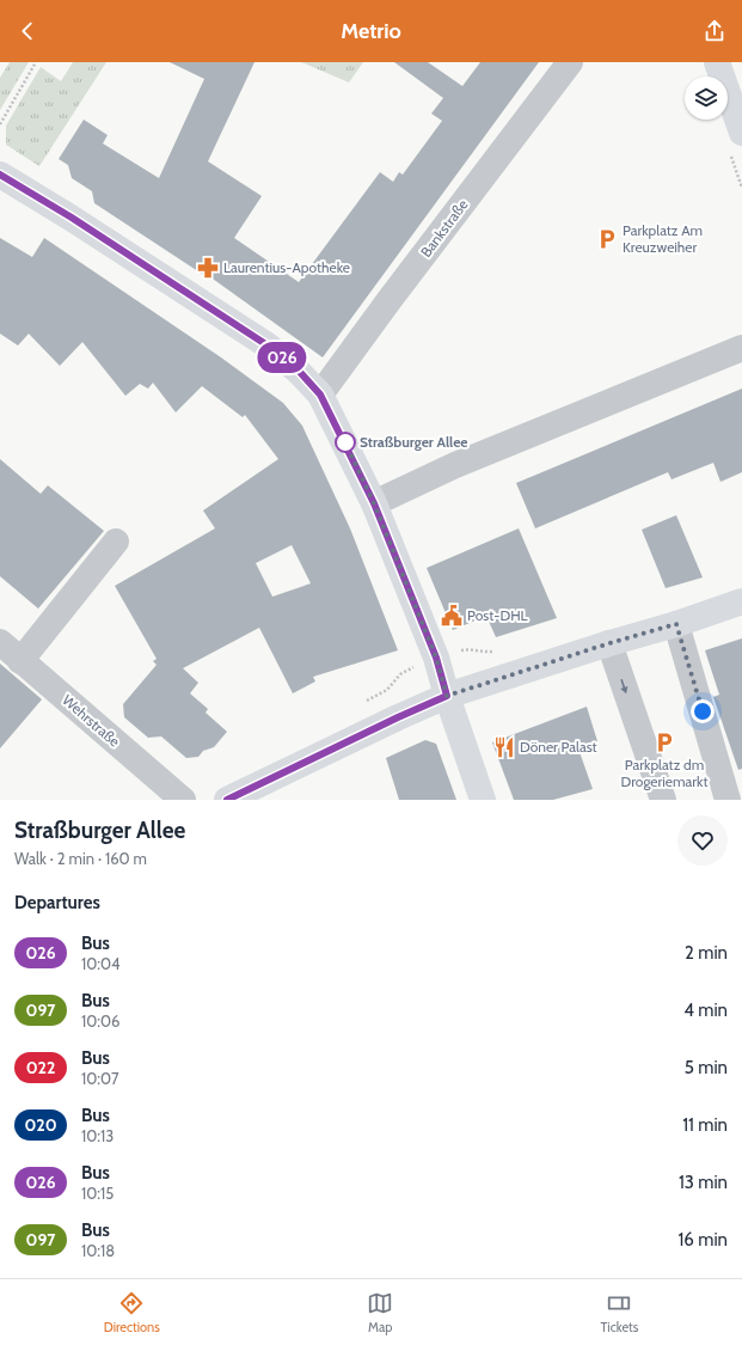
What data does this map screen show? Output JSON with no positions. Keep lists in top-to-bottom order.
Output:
{
  "streets": {
    "street": ["Bankstraße", "Wehrstraße"]
  },
  "places": {
    "parking": ["Parkplatz Am Kreuzweiher", "Parkplatz dm Drogeriemarkt"],
    "pharmacy": ["Laurentius-Apotheke"],
    "other": ["Straßburger Allee"],
    "public building": ["Post-DHL"],
    "restaurant": ["Döner Palast"]
  },
  "lines": ["bus line 026"],
  "page": {
    "header": "Metrio",
    "on_map": "026",
    "heading": [
      ["Straßburger Allee", "Walk · 2 min · 160 m"],
      "Departures"
    ],
    "list": [
      {
        "mark": "026",
        "name": "Bus",
        "note": "10:04",
        "value": "2 min"
      },
      {
        "mark": "097",
        "name": "Bus",
        "note": "10:06",
        "value": "4 min"
      },
      {
        "mark": "022",
        "name": "Bus",
        "note": "10:07",
        "value": "5 min"
      },
      {
        "mark": "020",
        "name": "Bus",
        "note": "10:13",
        "value": "11 min"
      },
      {
        "mark": "026",
        "name": "Bus",
        "note": "10:15",
        "value": "13 min"
      },
      {
        "mark": "097",
        "name": "Bus",
        "note": "10:18",
        "value": "16 min"
      }
    ],
    "tabs": ["Directions", "Map", "Tickets"]
  }
}
